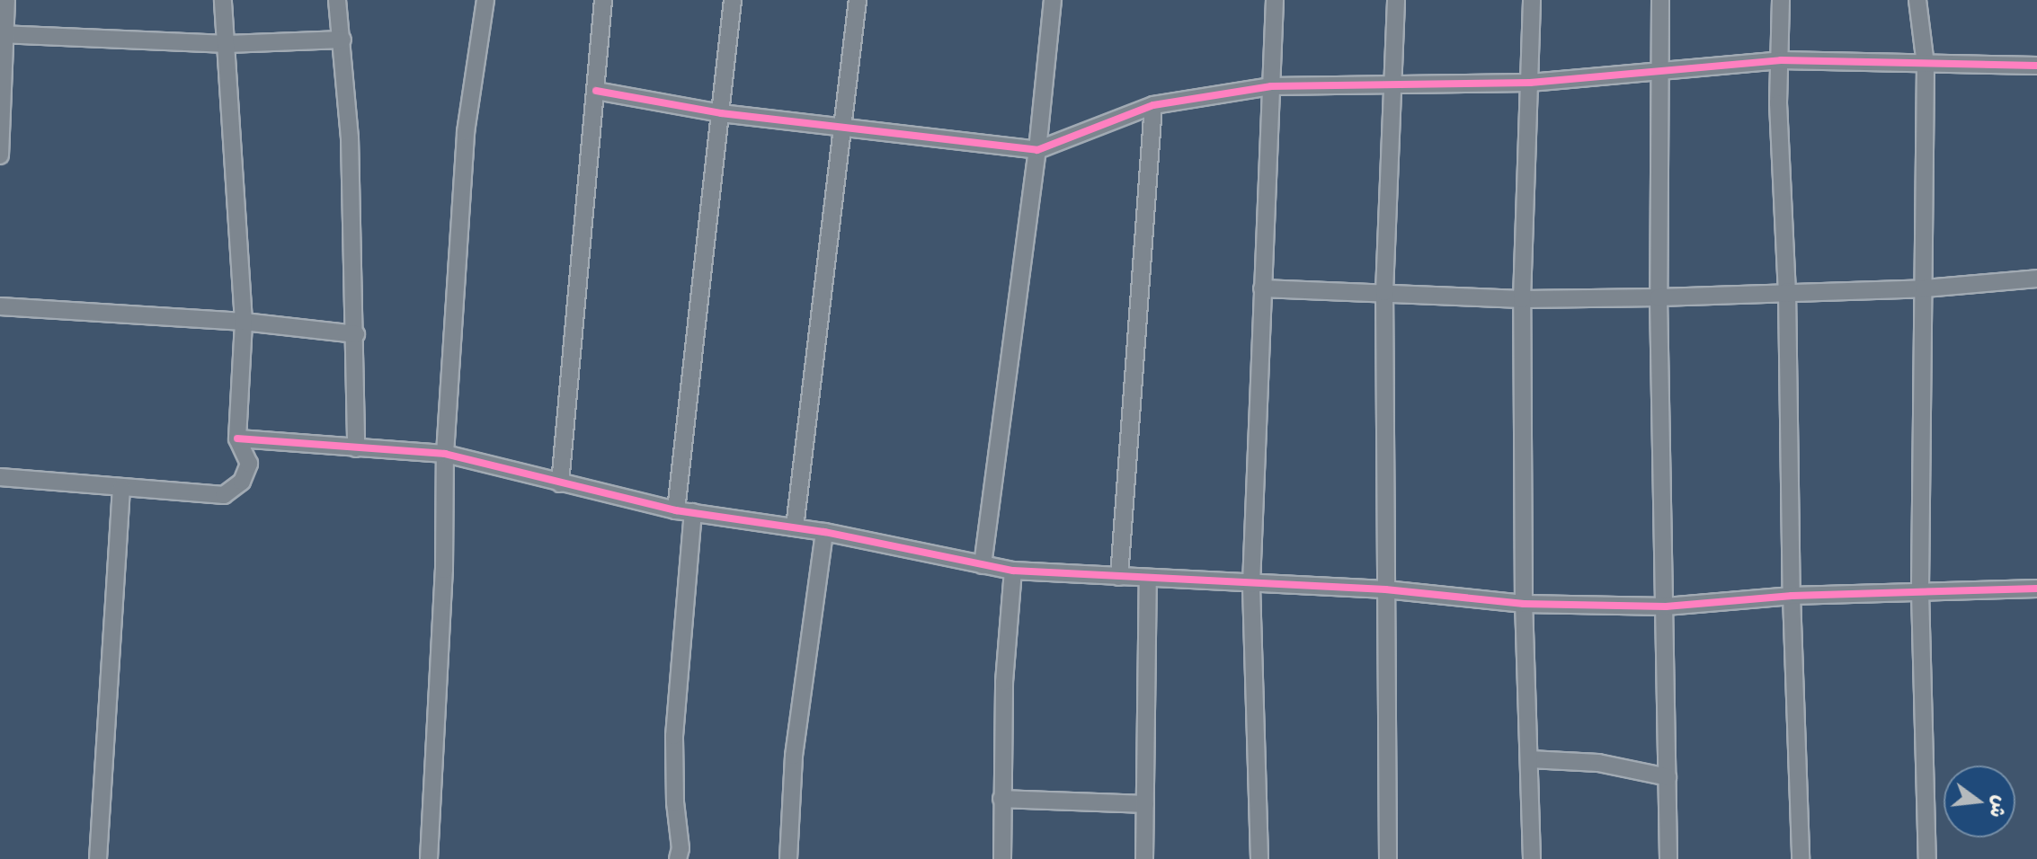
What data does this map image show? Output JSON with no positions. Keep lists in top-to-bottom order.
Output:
{
  "north": "right"
}
